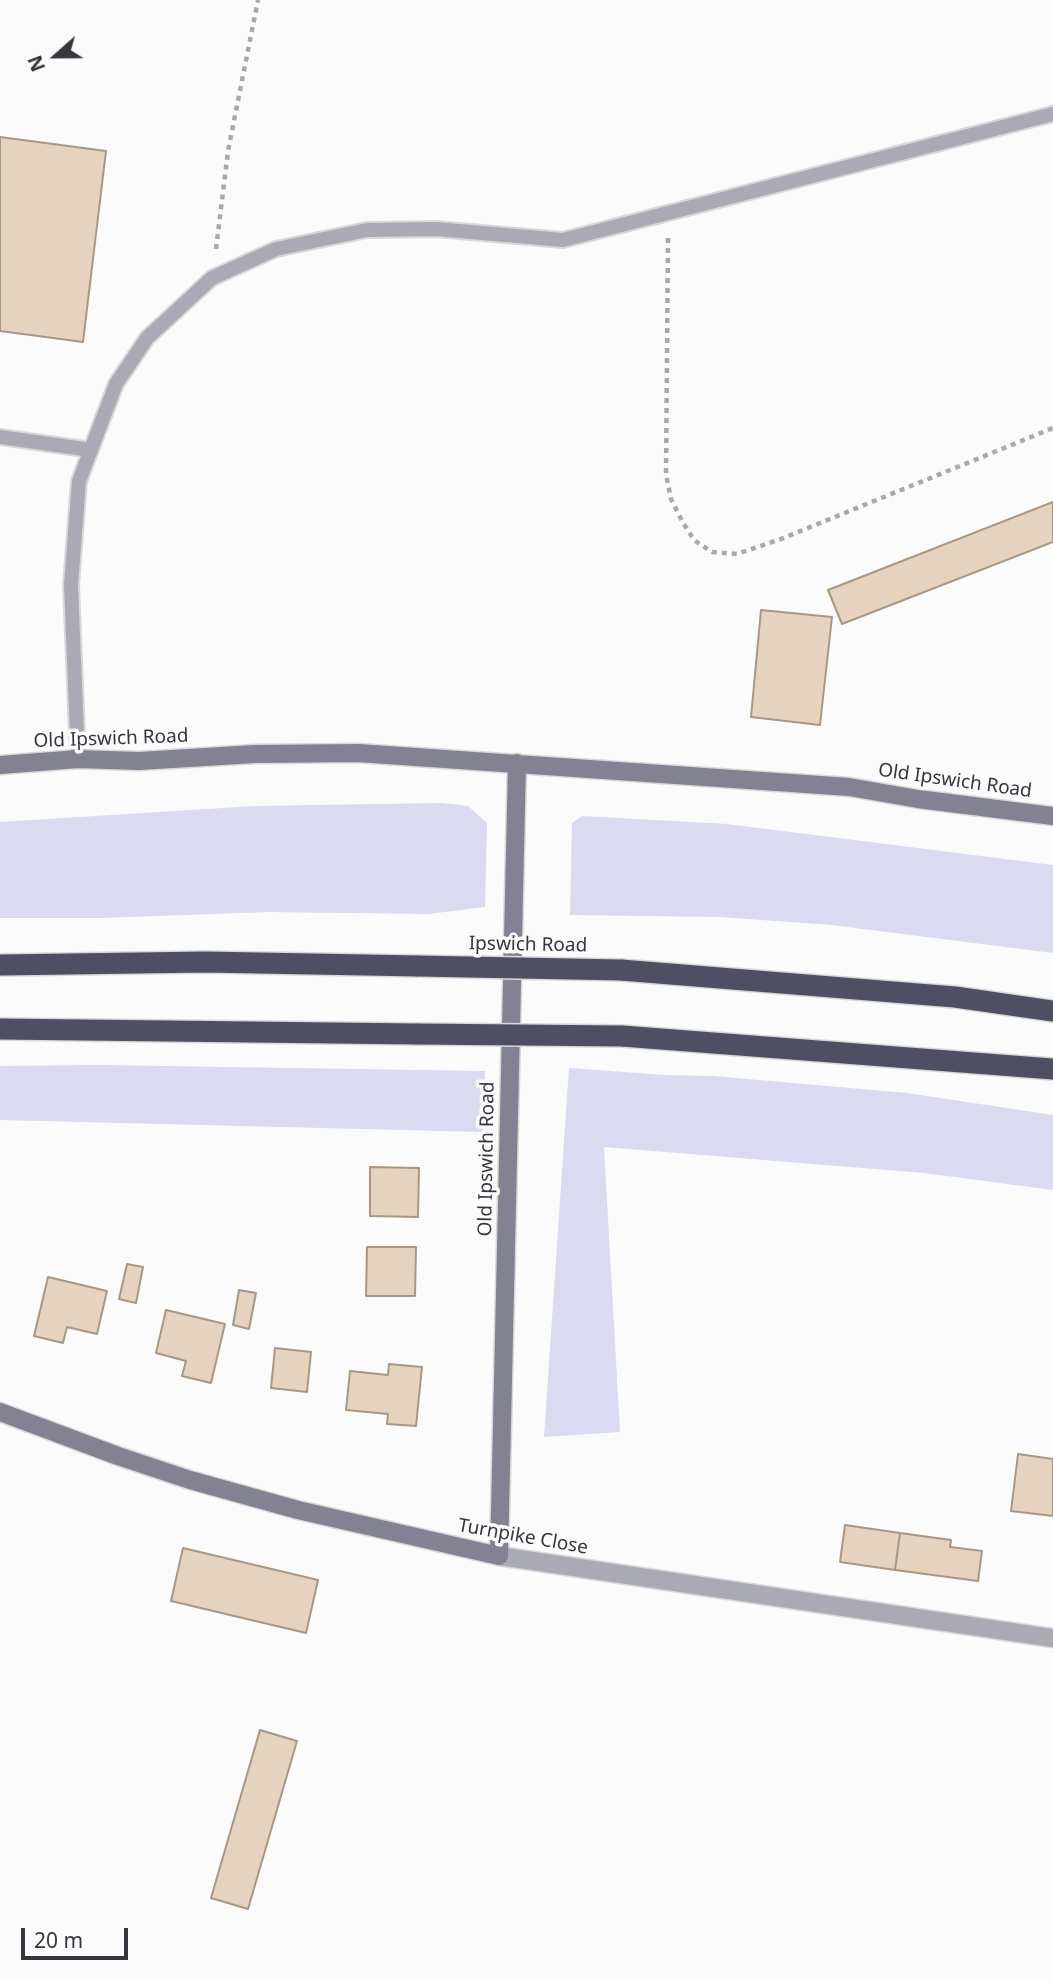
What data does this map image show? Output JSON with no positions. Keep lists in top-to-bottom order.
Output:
{
  "streets": {
    "highway": ["Ipswich Road"],
    "street": ["Old Ipswich Road", "Turnpike Close"]
  },
  "crossings": [
    ["Old Ipswich Road", "Turnpike Close"]
  ],
  "scale_bar": "20 m",
  "north": "left"
}
